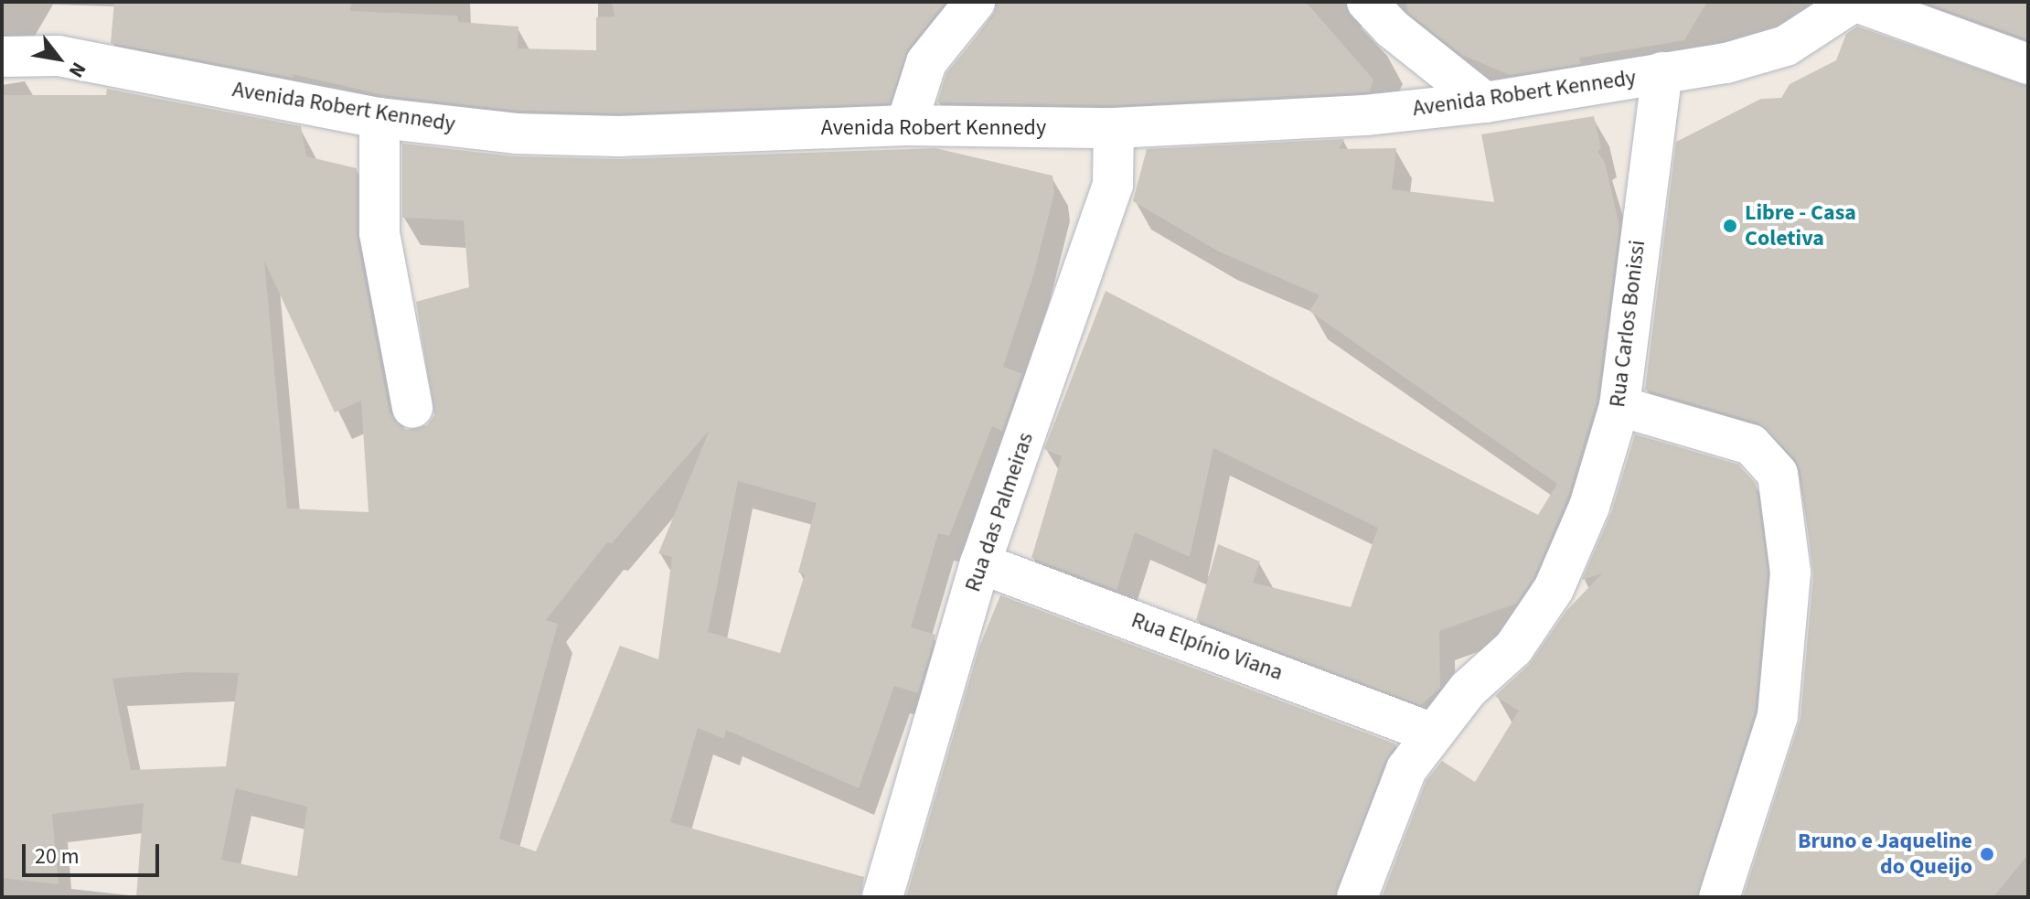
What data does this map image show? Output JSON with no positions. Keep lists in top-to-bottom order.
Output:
{
  "streets": {
    "street": [
      "Avenida Robert Kennedy",
      "Rua Carlos Bonissi",
      "Rua das Palmeiras",
      "Rua Elpínio Viana"
    ]
  },
  "crossings": [
    ["Avenida Robert Kennedy", "Rua Carlos Bonissi"],
    ["Avenida Robert Kennedy", "Rua das Palmeiras"],
    ["Rua Carlos Bonissi", "Rua Elpínio Viana"],
    ["Rua das Palmeiras", "Rua Elpínio Viana"]
  ],
  "places": ["Libre - Casa Coletiva", "Bruno e Jaqueline do Queijo"],
  "scale_bar": "20 m",
  "north": "bottom right"
}
